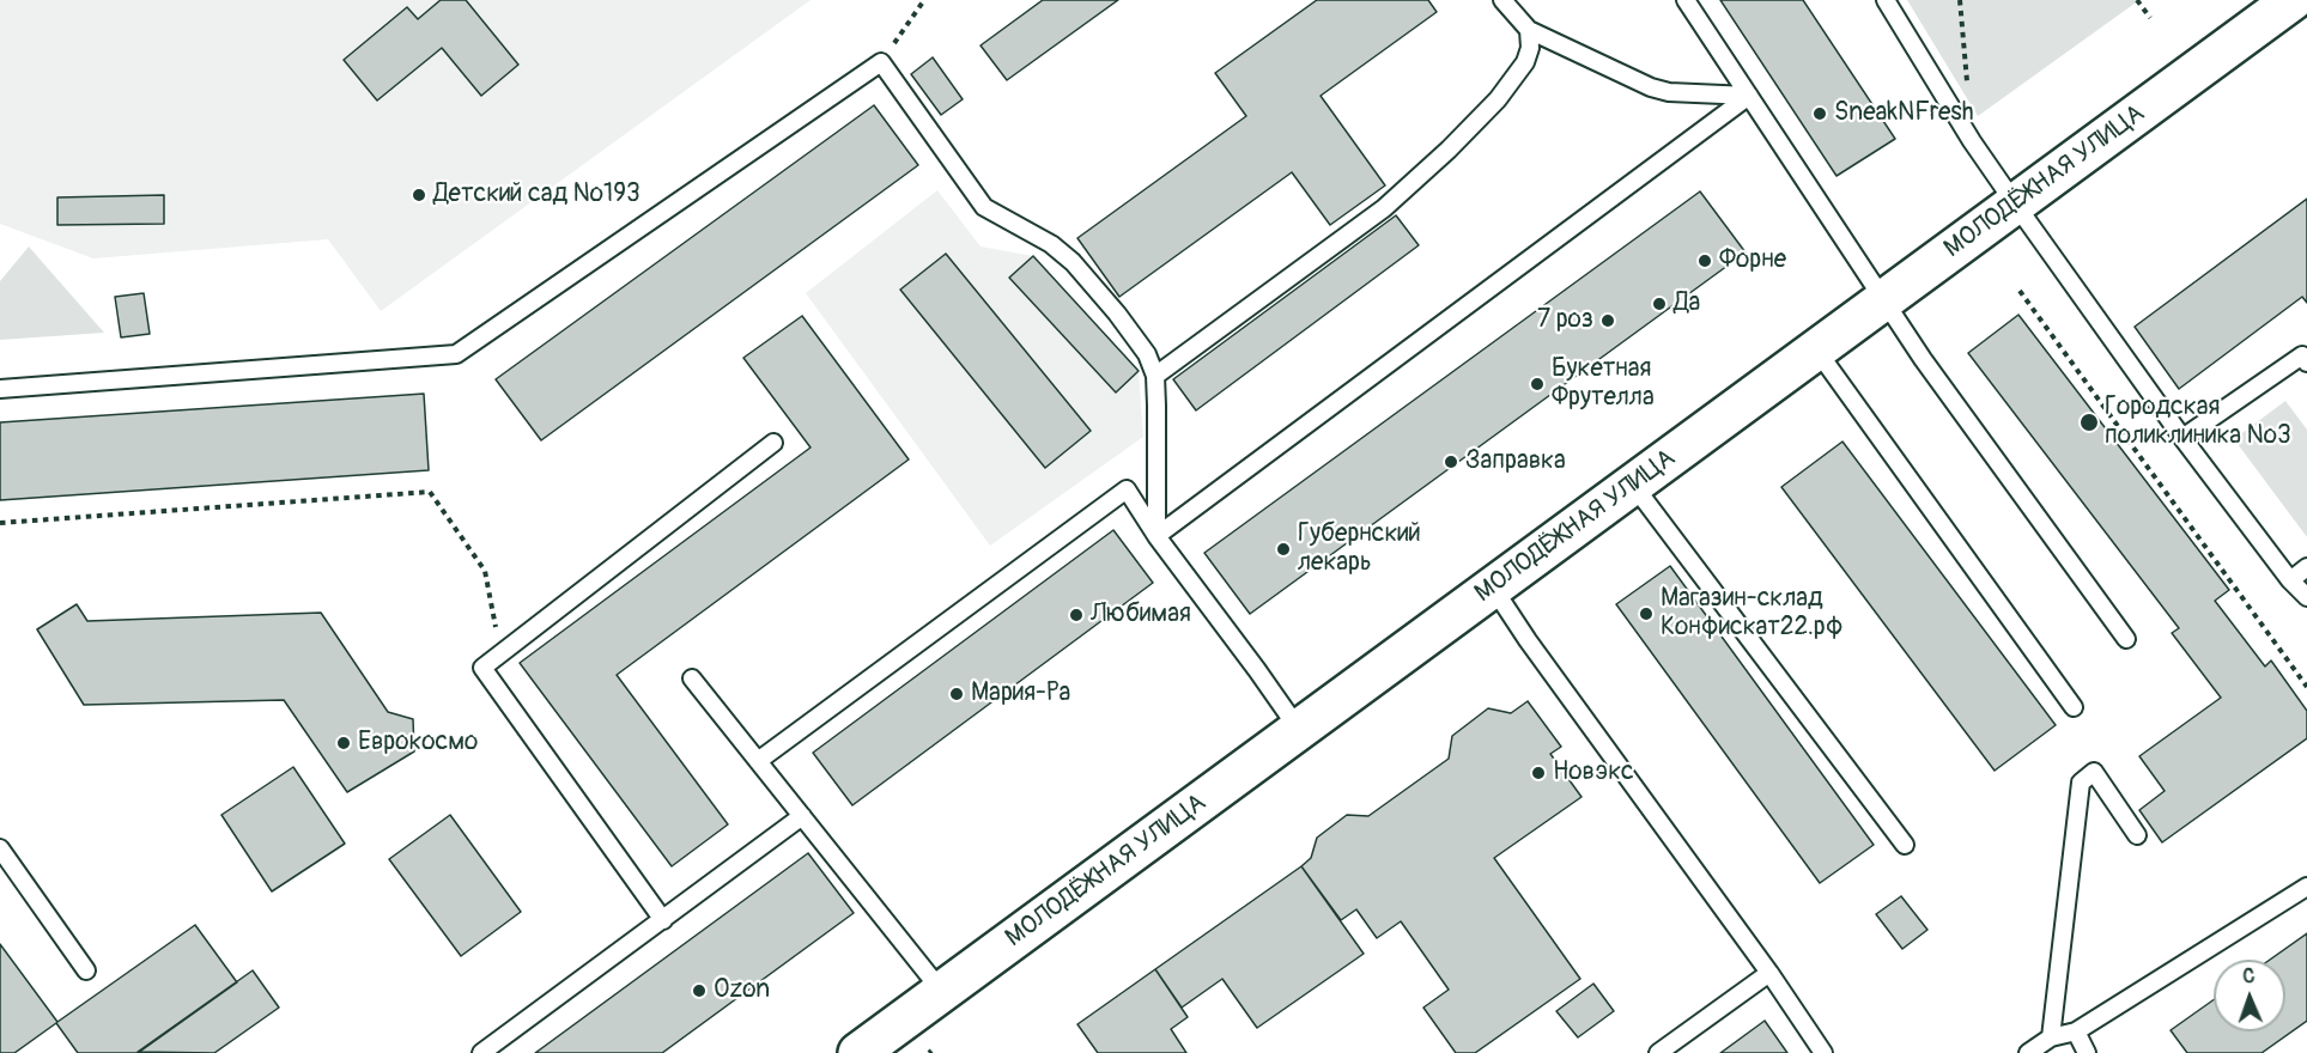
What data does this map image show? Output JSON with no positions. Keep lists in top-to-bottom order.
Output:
{
  "streets": {
    "street": ["МОЛОДЁЖНАЯ УЛИЦА"]
  },
  "places": [
    "SneakNFresh",
    "Детский сад №193",
    "Форне",
    "Да",
    "7 роз",
    "Букетная Фрутелла",
    "Городская поликлиника №3",
    "Заправка",
    "Губернский лекарь",
    "Магазин-склад Конфискат22.рф",
    "Любимая",
    "Мария-Ра",
    "Еврокосмо",
    "Новэкс",
    "Ozon"
  ],
  "north": "top"
}
